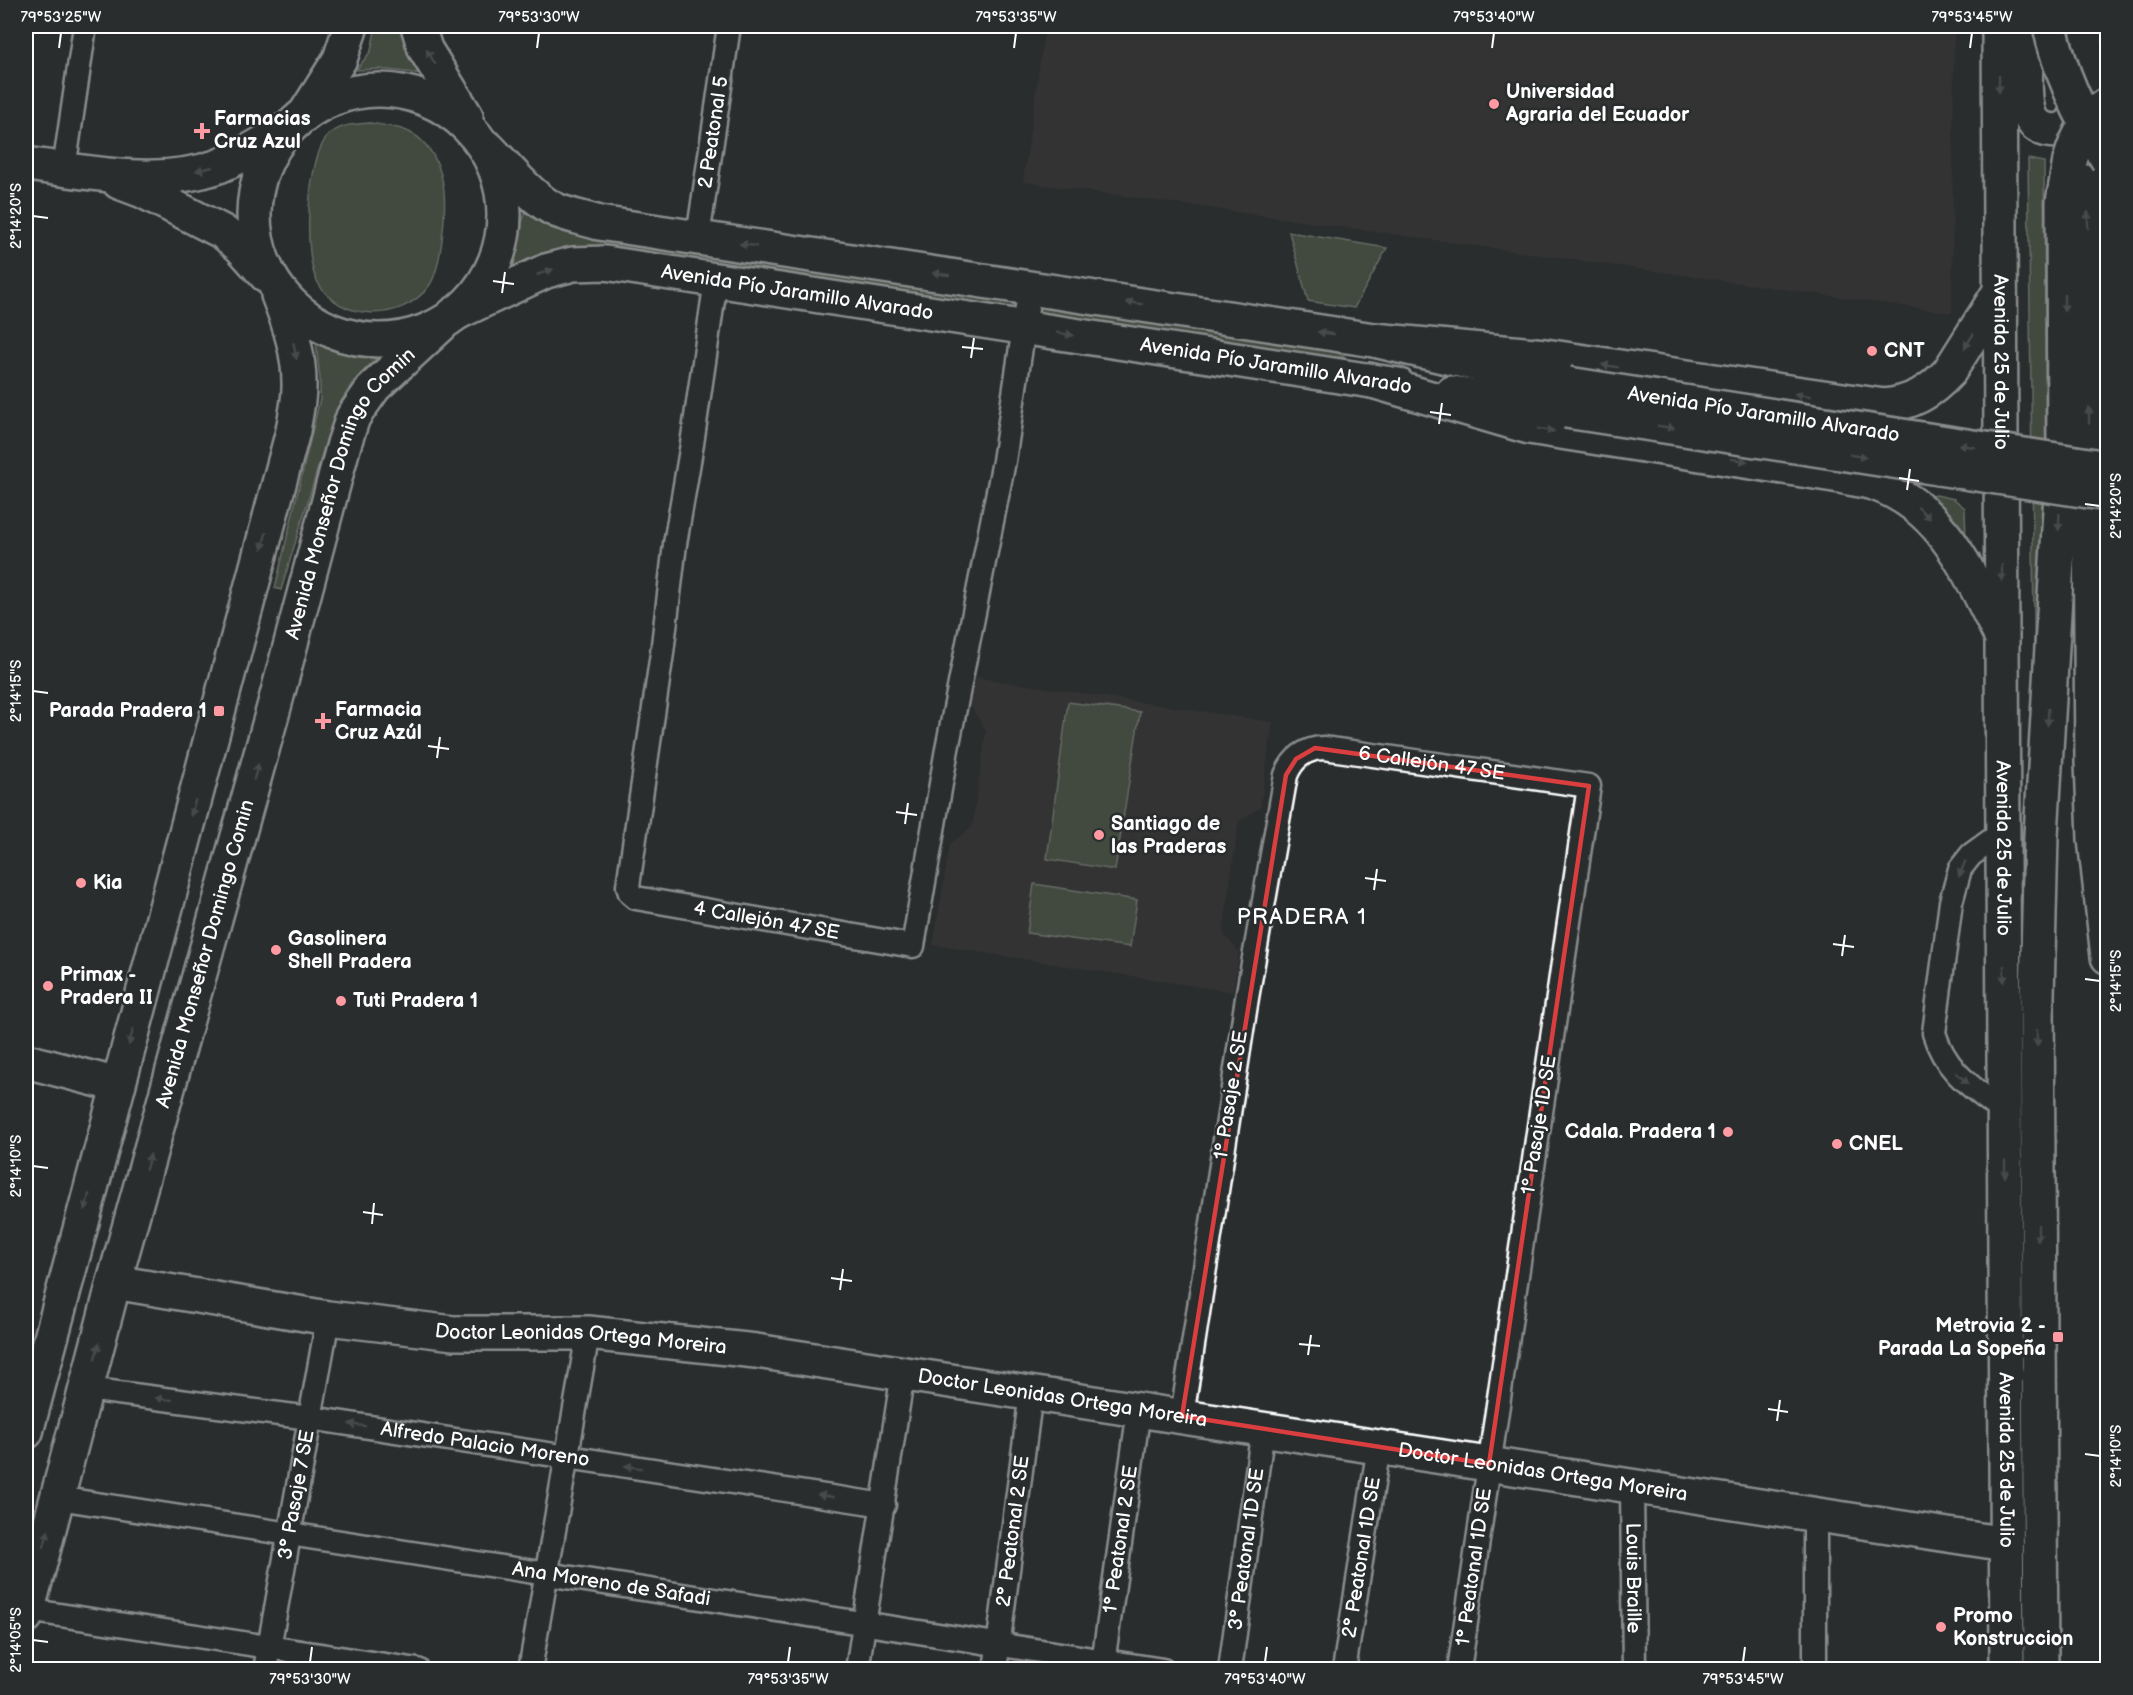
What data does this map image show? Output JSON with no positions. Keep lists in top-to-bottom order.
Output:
{
  "streets": {
    "main road": [
      "Avenida Pío Jaramillo Alvarado",
      "Avenida 25 de Julio",
      "Avenida Monseñor Domingo Comin",
      "Doctor Leonidas Ortega Moreira"
    ],
    "street": [
      "2 Peatonal 5",
      "6 Callejón 47 SE",
      "4 Callejón 47 SE",
      "1º Pasaje 2 SE",
      "1º Pasaje 1D SE",
      "Alfredo Palacio Moreno",
      "3° Pasaje 7 SE",
      "2° Peatonal 2 SE",
      "1° Peatonal 2 SE",
      "3° Peatonal 1D SE",
      "2° Peatonal 1D SE",
      "1° Peatonal 1D SE",
      "Louis Braille",
      "Ana Moreno de Safadi"
    ]
  },
  "crossings": [
    ["2 Peatonal 5", "Avenida Pío Jaramillo Alvarado"],
    ["Avenida Pío Jaramillo Alvarado", "Avenida Monseñor Domingo Comin"],
    ["Avenida Pío Jaramillo Alvarado", "4 Callejón 47 SE"],
    ["Avenida 25 de Julio", "Doctor Leonidas Ortega Moreira"],
    ["Avenida Monseñor Domingo Comin", "Doctor Leonidas Ortega Moreira"],
    ["Avenida Monseñor Domingo Comin", "Alfredo Palacio Moreno"],
    ["Avenida Monseñor Domingo Comin", "Ana Moreno de Safadi"],
    ["6 Callejón 47 SE", "1º Pasaje 2 SE"],
    ["6 Callejón 47 SE", "1º Pasaje 1D SE"],
    ["1º Pasaje 2 SE", "Doctor Leonidas Ortega Moreira"],
    ["1º Pasaje 1D SE", "Doctor Leonidas Ortega Moreira"],
    ["1º Pasaje 1D SE", "1° Peatonal 1D SE"],
    ["Doctor Leonidas Ortega Moreira", "3° Pasaje 7 SE"],
    ["Doctor Leonidas Ortega Moreira", "2° Peatonal 2 SE"],
    ["Doctor Leonidas Ortega Moreira", "1° Peatonal 2 SE"],
    ["Doctor Leonidas Ortega Moreira", "3° Peatonal 1D SE"],
    ["Doctor Leonidas Ortega Moreira", "2° Peatonal 1D SE"],
    ["Doctor Leonidas Ortega Moreira", "1° Peatonal 1D SE"],
    ["Doctor Leonidas Ortega Moreira", "Louis Braille"],
    ["Alfredo Palacio Moreno", "3° Pasaje 7 SE"],
    ["3° Pasaje 7 SE", "Ana Moreno de Safadi"],
    ["2° Peatonal 2 SE", "Ana Moreno de Safadi"],
    ["1° Peatonal 2 SE", "Ana Moreno de Safadi"]
  ],
  "one_way": ["Alfredo Palacio Moreno"],
  "districts": ["PRADERA 1"],
  "places": {
    "other": [
      "Universidad Agraria del Ecuador",
      "CNT",
      "Santiago de las Praderas",
      "Kia",
      "Gasolinera Shell Pradera",
      "Primax - Pradera II",
      "Tuti Pradera 1",
      "Cdala. Pradera 1",
      "CNEL",
      "Promo Konstruccion"
    ],
    "health": ["Farmacias Cruz Azul", "Farmacia Cruz Azúl"],
    "transit": ["Parada Pradera 1", "Metrovia 2 - Parada La Sopeña"]
  },
  "coordinates": [
    "79°53'25\"W",
    "79°53'30\"W",
    "79°53'35\"W",
    "79°53'40\"W",
    "79°53'45\"W",
    "2°14'20\"S",
    "2°14'15\"S",
    "2°14'10\"S",
    "2°14'05\"S"
  ]
}
